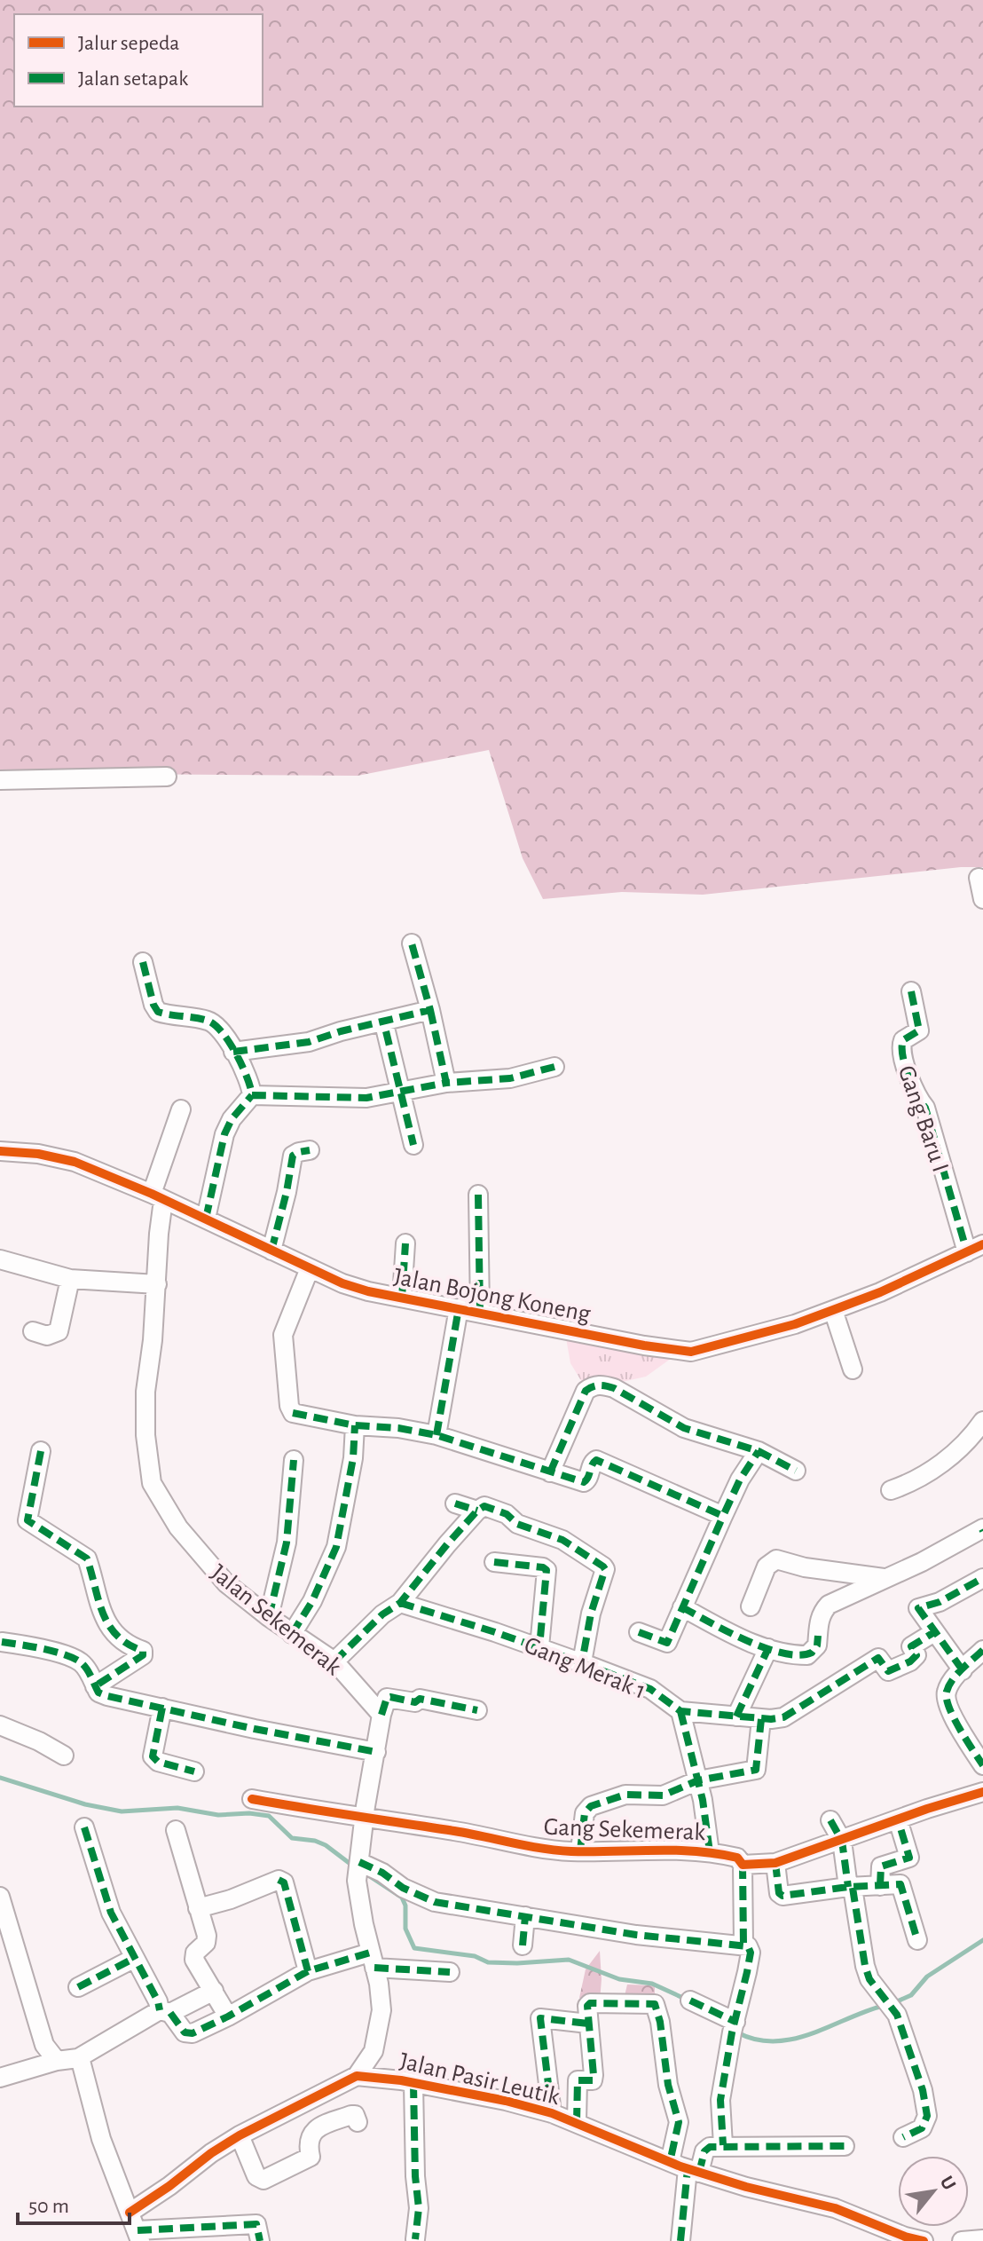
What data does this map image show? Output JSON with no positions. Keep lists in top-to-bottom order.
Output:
{
  "streets": {
    "street": [
      "Gang Baru I",
      "Jalan Bojong Koneng",
      "Jalan Sekemerak",
      "Gang Merak 1",
      "Gang Sekemerak",
      "Jalan Pasir Leutik"
    ]
  },
  "crossings": [
    ["Gang Baru I", "Jalan Bojong Koneng"],
    ["Jalan Bojong Koneng", "Jalan Sekemerak"]
  ],
  "legend": ["Jalur sepeda", "Jalan setapak"],
  "scale_bar": "50 m",
  "north": "top right"
}
